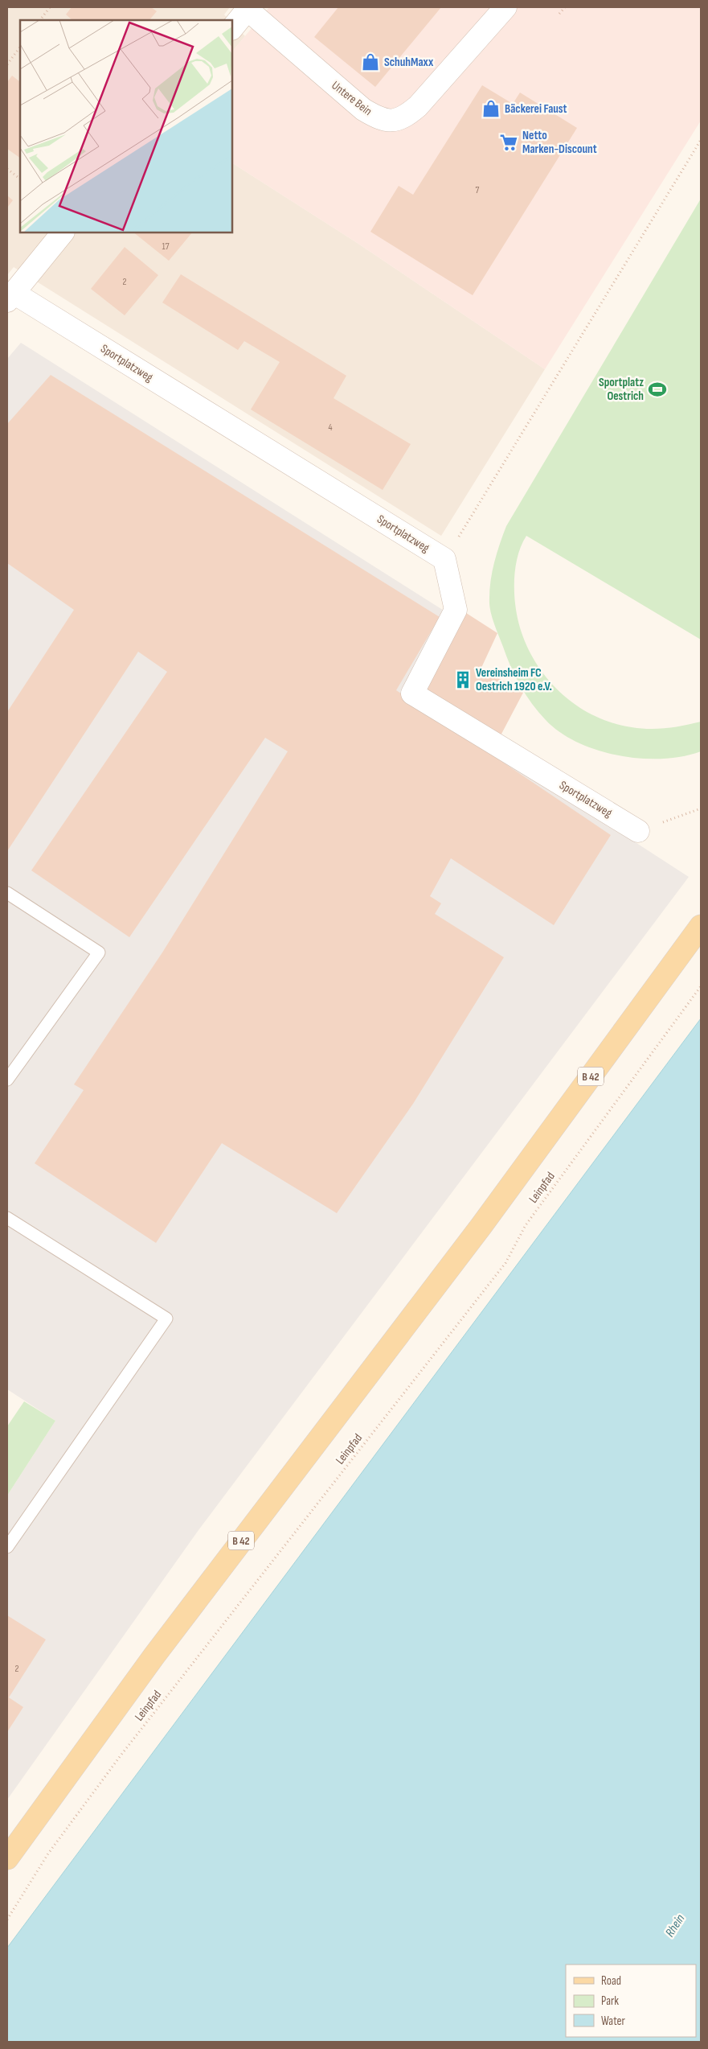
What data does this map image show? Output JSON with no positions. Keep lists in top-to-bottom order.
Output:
{
  "streets": {
    "main road": ["B 42"],
    "street": ["Untere Bein", "Sportplatzweg"],
    "path": ["Leinpfad"]
  },
  "water": ["Rhein"],
  "places": {
    "shop": ["SchuhMaxx", "Bäckerei Faust"],
    "supermarket": ["Netto Marken-Discount"],
    "sports": ["Sportplatz Oestrich"],
    "building": ["Vereinsheim FC Oestrich 1920 e.V."]
  },
  "house_numbers": [
    "7",
    "17",
    "2",
    "4",
    "2"
  ],
  "legend": ["Road", "Park", "Water"]
}
